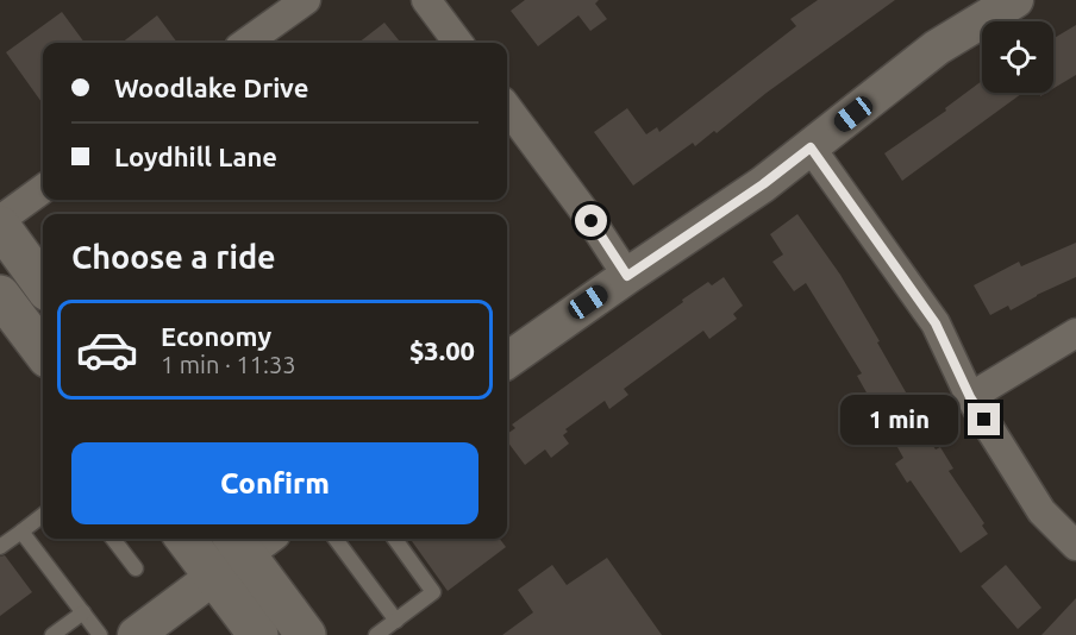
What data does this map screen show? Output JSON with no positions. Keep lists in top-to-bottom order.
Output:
{
  "page": {
    "banner": ["Woodlake Drive", "Loydhill Lane"],
    "heading": "Choose a ride",
    "list": [
      {
        "name": "Economy",
        "note": "1 min · 11:33",
        "value": "$3.00"
      }
    ],
    "bubble": "1 min",
    "buttons": "Confirm"
  }
}
